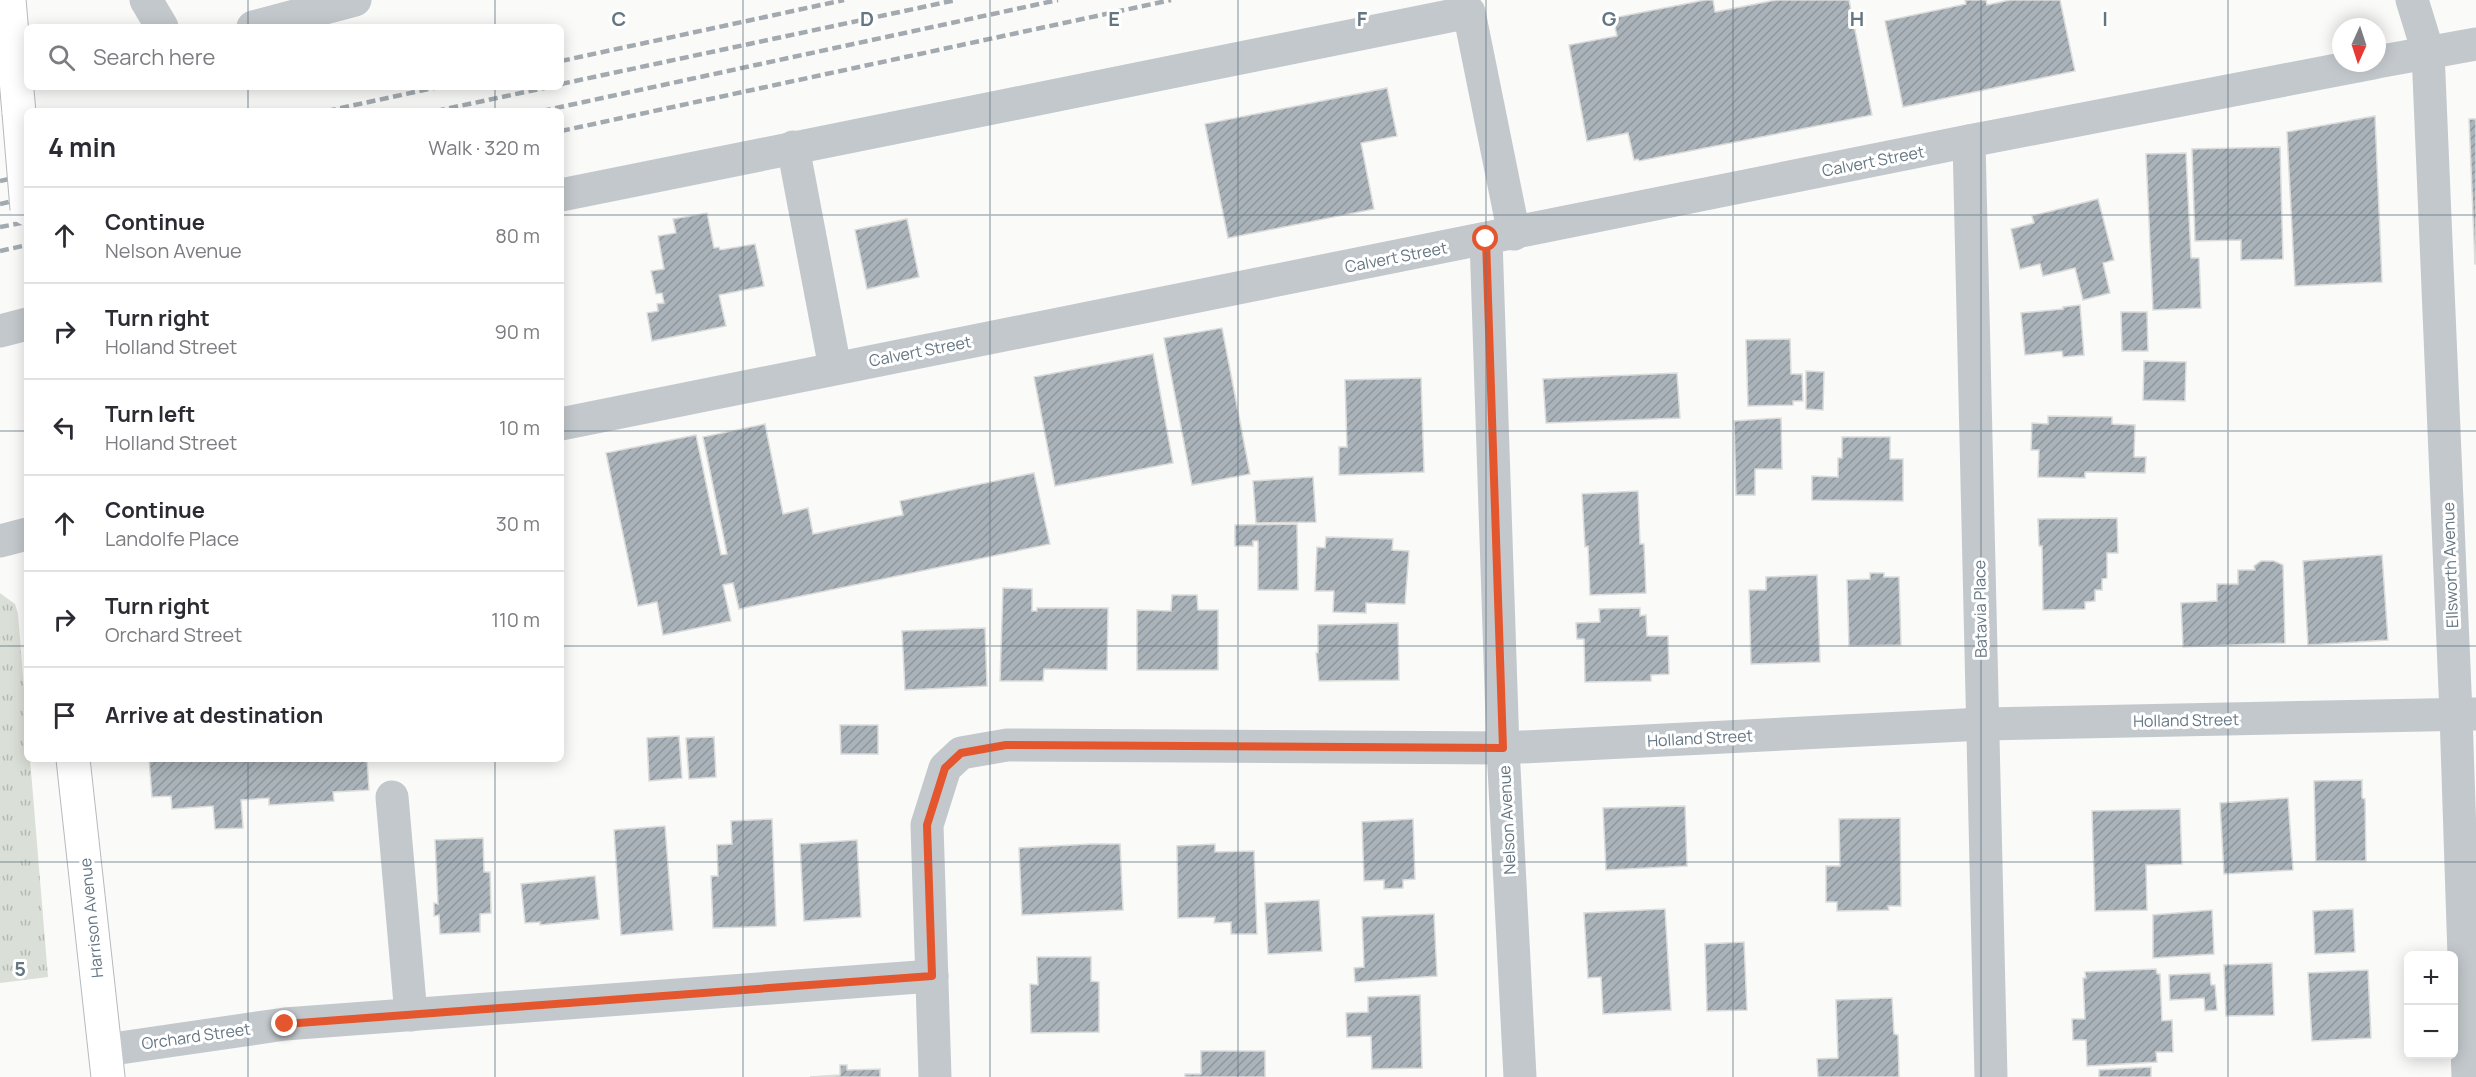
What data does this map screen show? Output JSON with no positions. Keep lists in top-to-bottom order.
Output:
{
  "streets": {
    "main road": ["Harrison Avenue"],
    "street": [
      "Calvert Street",
      "Ellsworth Avenue",
      "Batavia Place",
      "Holland Street",
      "Nelson Avenue",
      "Orchard Street"
    ]
  },
  "crossings": [
    ["Calvert Street", "Ellsworth Avenue"],
    ["Calvert Street", "Batavia Place"],
    ["Calvert Street", "Nelson Avenue"],
    ["Ellsworth Avenue", "Holland Street"],
    ["Batavia Place", "Holland Street"],
    ["Holland Street", "Nelson Avenue"],
    ["Holland Street", "Orchard Street"],
    ["Harrison Avenue", "Orchard Street"]
  ],
  "north": "bottom",
  "page": {
    "search": "Search here",
    "heading": ["4 min", "Walk · 320 m"],
    "list": [
      ["Continue", "Nelson Avenue", "80 m"],
      ["Turn right", "Holland Street", "90 m"],
      ["Turn left", "Holland Street", "10 m"],
      ["Continue", "Landolfe Place", "30 m"],
      ["Turn right", "Orchard Street", "110 m"],
      "Arrive at destination"
    ],
    "map_buttons": ["+", "−"]
  },
  "grid": {
    "columns": [
      "C",
      "D",
      "E",
      "F",
      "G",
      "H",
      "I"
    ],
    "rows": ["5"]
  }
}
